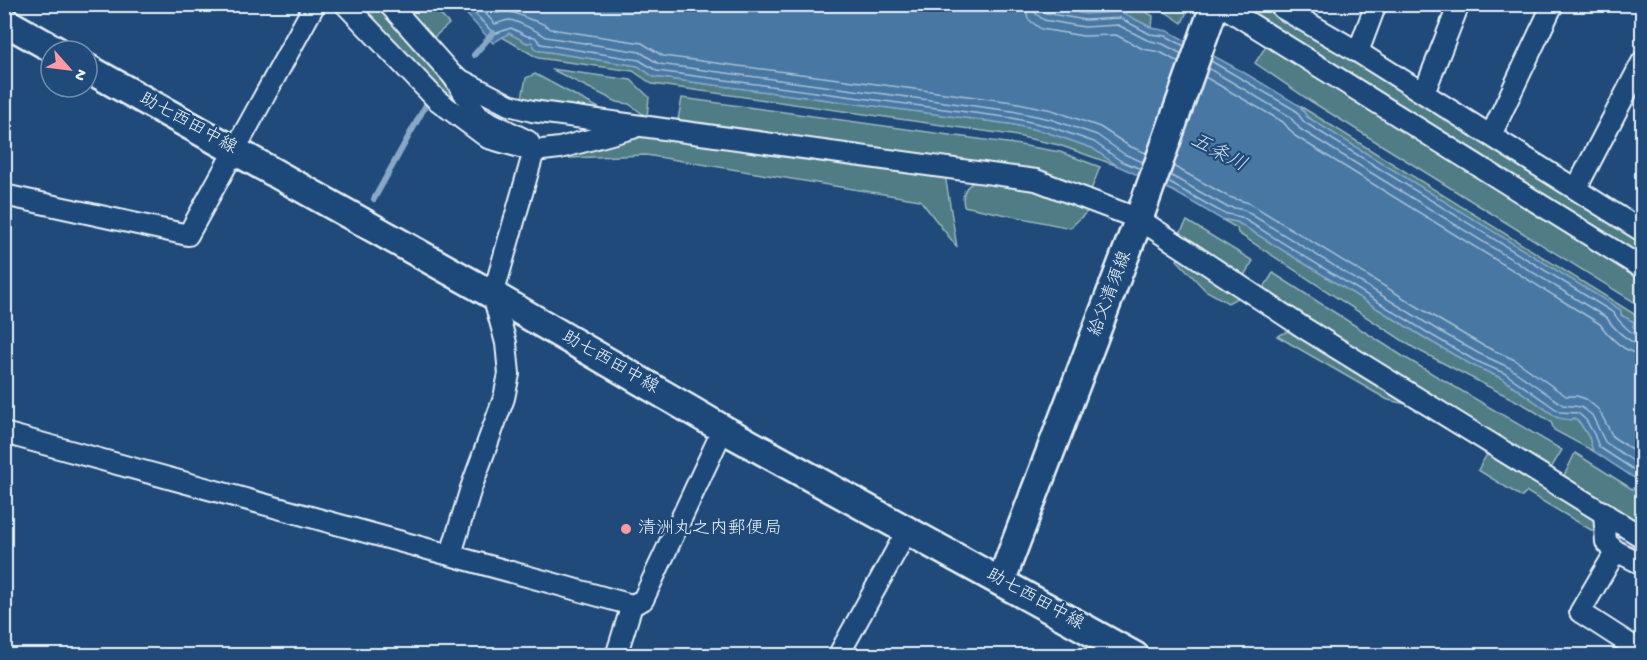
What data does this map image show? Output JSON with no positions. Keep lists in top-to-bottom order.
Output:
{
  "streets": {
    "main road": ["助七西田中線", "給父清須線"]
  },
  "crossings": [
    ["助七西田中線", "給父清須線"]
  ],
  "water": ["五条川"],
  "places": ["清洲丸之内郵便局"],
  "north": "bottom right"
}
